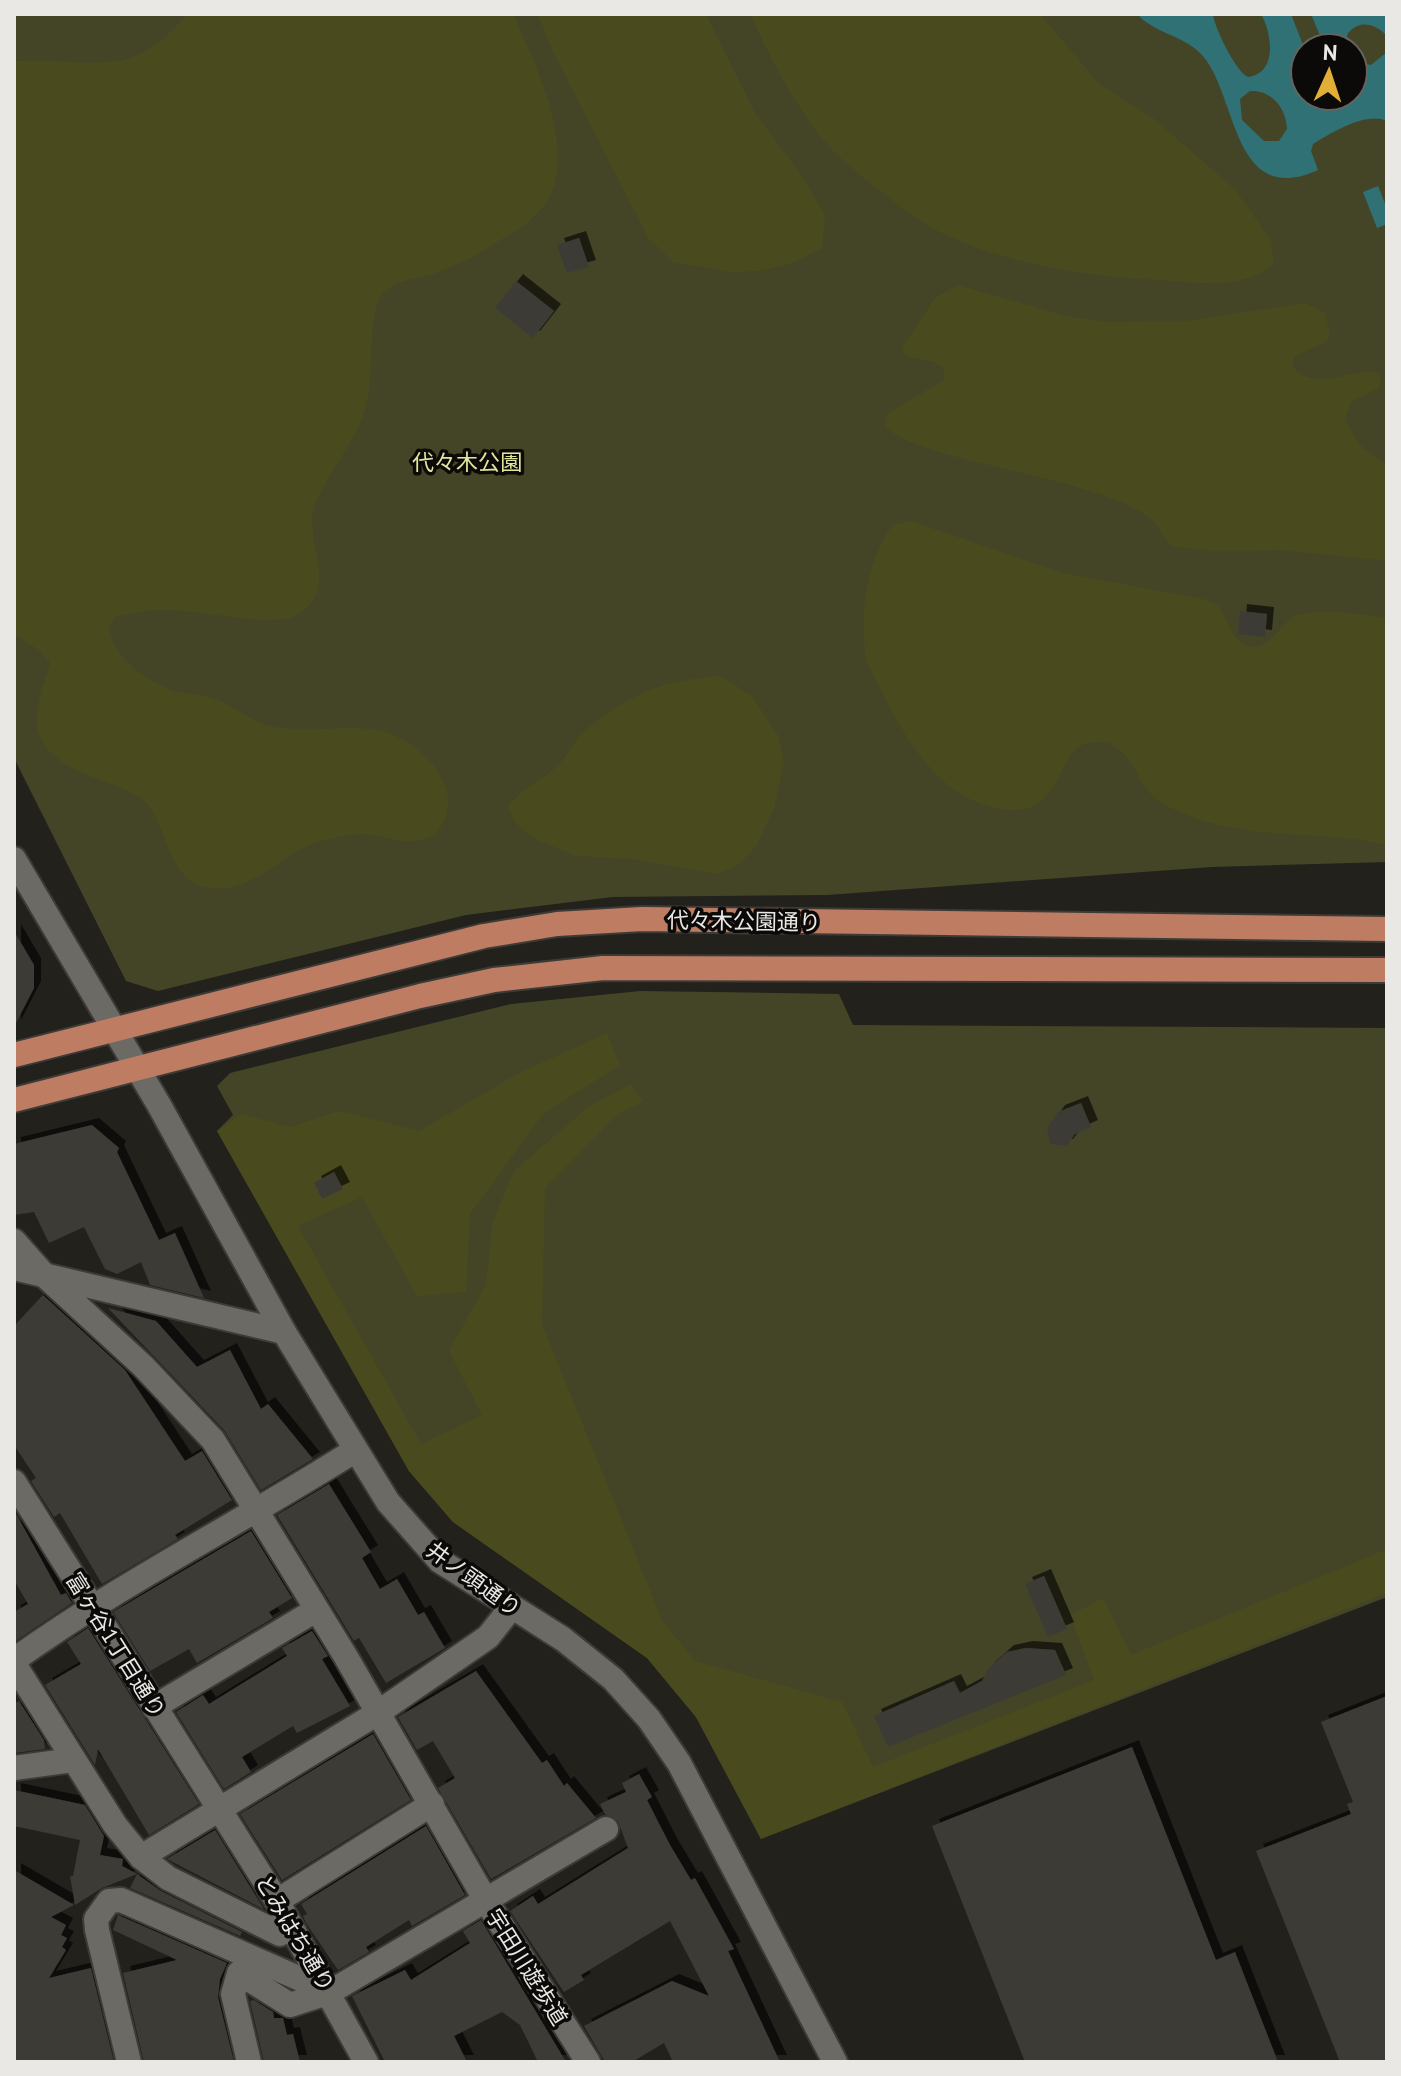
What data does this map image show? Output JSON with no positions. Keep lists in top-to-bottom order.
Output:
{
  "streets": {
    "main road": ["代々木公園通り"],
    "street": [
      "井ノ頭通り",
      "富ヶ谷1丁目通り",
      "とみはち通り",
      "宇田川遊歩道"
    ]
  },
  "crossings": [
    ["代々木公園通り", "井ノ頭通り"],
    ["富ヶ谷1丁目通り", "とみはち通り"]
  ],
  "parks": ["代々木公園"],
  "north": "top"
}
